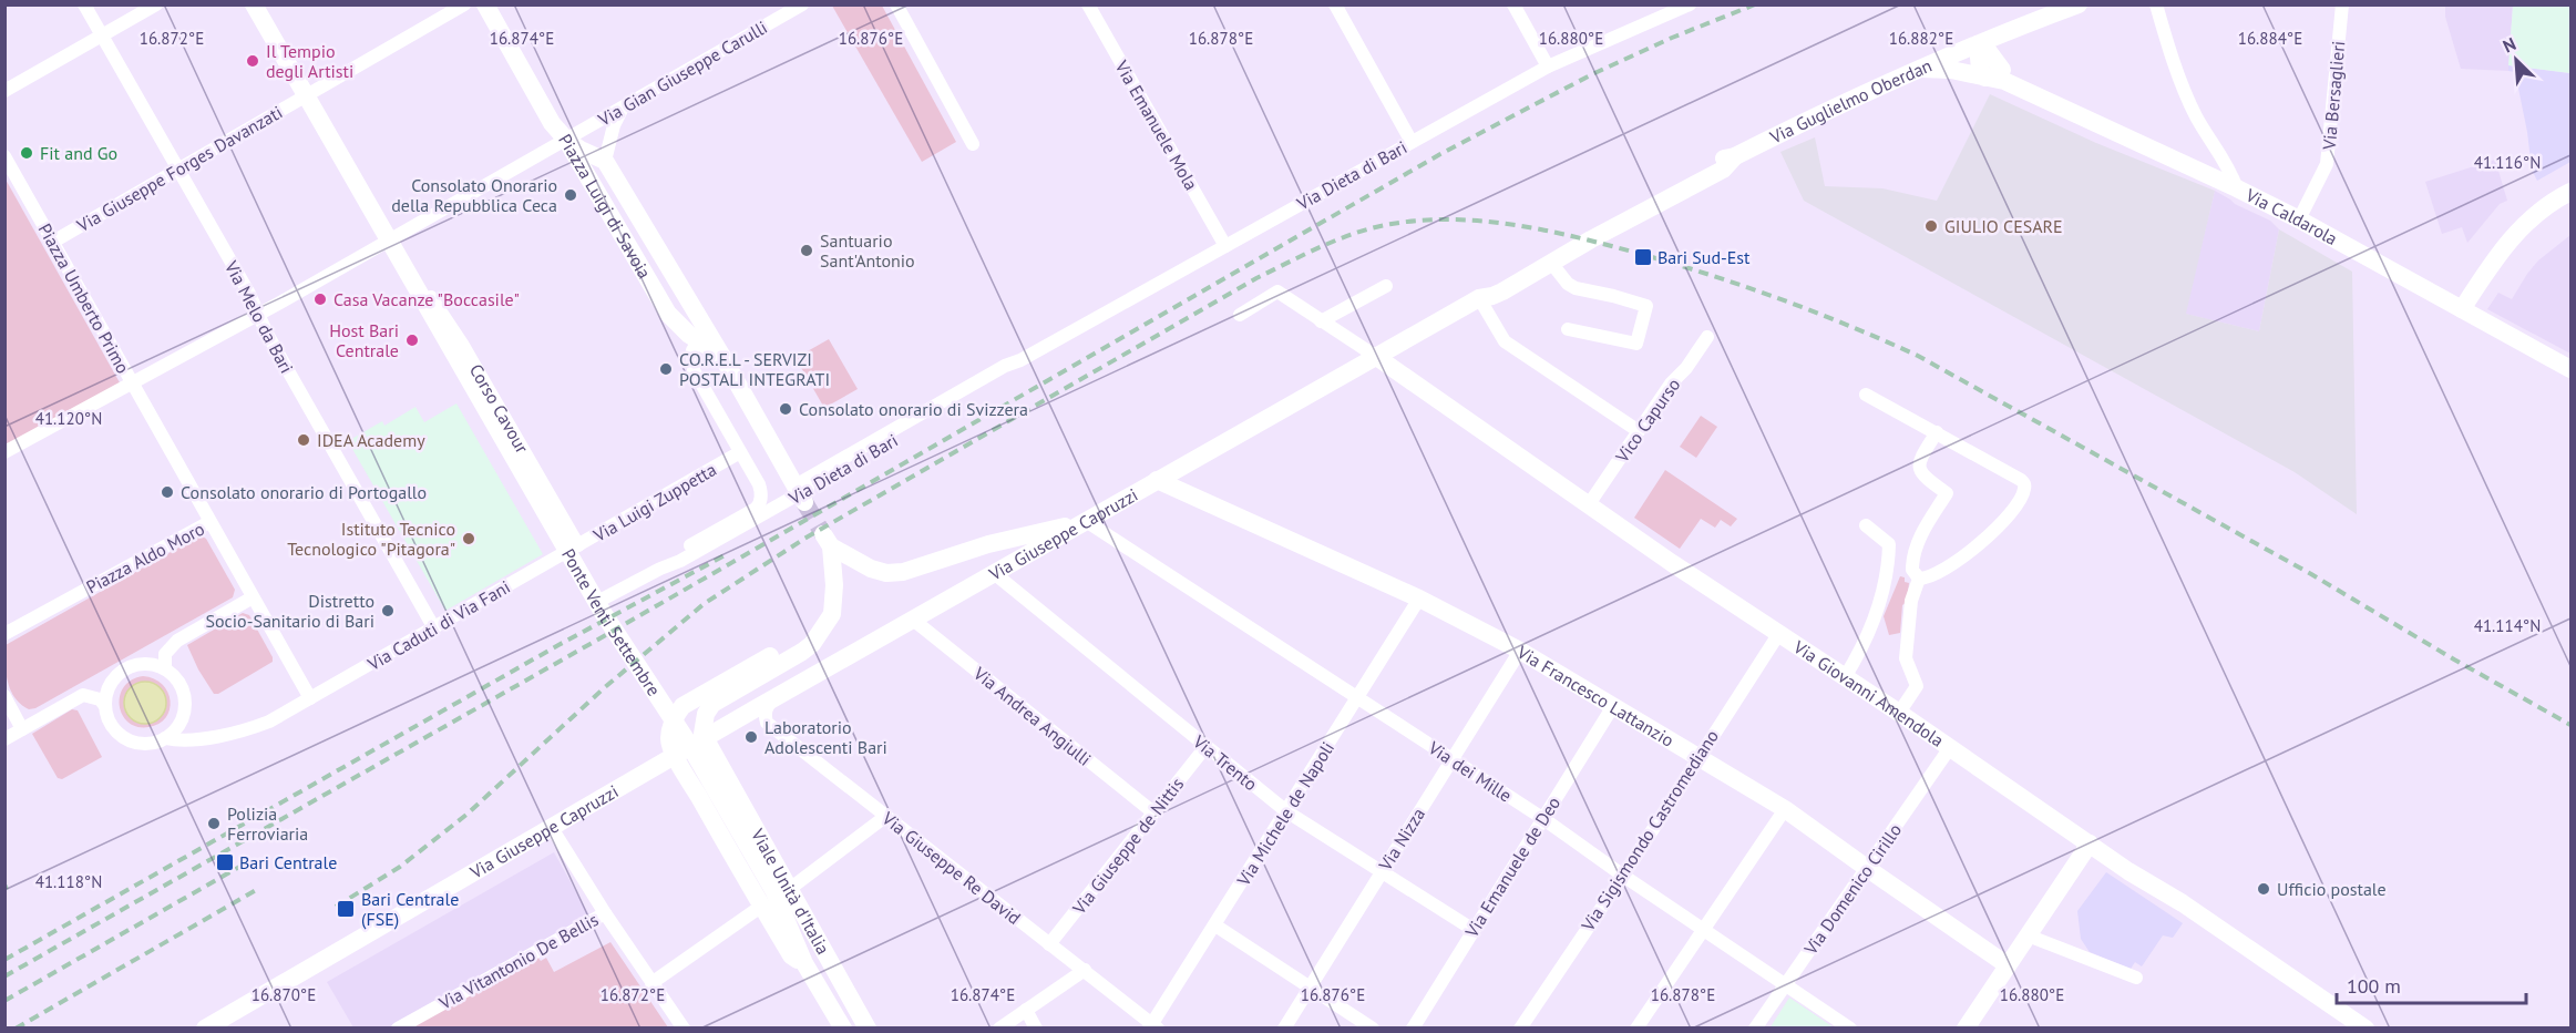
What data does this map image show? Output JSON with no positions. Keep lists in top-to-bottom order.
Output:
{
  "streets": {
    "main road": [
      "Via Guglielmo Oberdan",
      "Piazza Luigi di Savoia",
      "Via Caldarola",
      "Corso Cavour",
      "Via Giuseppe Capruzzi",
      "Ponte Venti Settembre",
      "Via Giovanni Amendola",
      "Via Francesco Lattanzio",
      "Viale Unità d'Italia"
    ],
    "street": [
      "Via Gian Giuseppe Carulli",
      "Via Bersaglieri",
      "Via Emanuele Mola",
      "Via Giuseppe Forges Davanzati",
      "Via Dieta di Bari",
      "Piazza Umberto Primo",
      "Via Melo da Bari",
      "Vico Capurso",
      "Via Luigi Zuppetta",
      "Piazza Aldo Moro",
      "Via Caduti di Via Fani",
      "Via Andrea Angiulli",
      "Via Trento",
      "Via dei Mille",
      "Via Michele de Napoli",
      "Via Sigismondo Castromediano",
      "Via Nizza",
      "Via Giuseppe de Nittis",
      "Via Emanuele de Deo",
      "Via Giuseppe Re David",
      "Via Domenico Cirillo",
      "Via Vitantonio De Bellis"
    ]
  },
  "crossings": [
    ["Via Gian Giuseppe Carulli", "Piazza Luigi di Savoia"],
    ["Via Gian Giuseppe Carulli", "Piazza Umberto Primo"],
    ["Via Gian Giuseppe Carulli", "Via Melo da Bari"],
    ["Via Gian Giuseppe Carulli", "Corso Cavour"],
    ["Via Bersaglieri", "Via Caldarola"],
    ["Via Guglielmo Oberdan", "Via Giuseppe Capruzzi"],
    ["Via Guglielmo Oberdan", "Via Giovanni Amendola"],
    ["Via Emanuele Mola", "Via Dieta di Bari"],
    ["Via Giuseppe Forges Davanzati", "Piazza Umberto Primo"],
    ["Via Giuseppe Forges Davanzati", "Via Melo da Bari"],
    ["Via Giuseppe Forges Davanzati", "Corso Cavour"],
    ["Via Dieta di Bari", "Piazza Luigi di Savoia"],
    ["Via Dieta di Bari", "Corso Cavour"],
    ["Via Dieta di Bari", "Via Luigi Zuppetta"],
    ["Via Dieta di Bari", "Via Caduti di Via Fani"],
    ["Via Melo da Bari", "Via Caduti di Via Fani"],
    ["Corso Cavour", "Via Luigi Zuppetta"],
    ["Corso Cavour", "Ponte Venti Settembre"],
    ["Corso Cavour", "Via Caduti di Via Fani"],
    ["Vico Capurso", "Via Giovanni Amendola"],
    ["Via Luigi Zuppetta", "Via Caduti di Via Fani"],
    ["Via Giuseppe Capruzzi", "Via Giovanni Amendola"],
    ["Via Giuseppe Capruzzi", "Via Francesco Lattanzio"],
    ["Via Giuseppe Capruzzi", "Via Andrea Angiulli"],
    ["Via Giuseppe Capruzzi", "Via Trento"],
    ["Via Giuseppe Capruzzi", "Via dei Mille"],
    ["Via Giuseppe Capruzzi", "Via Giuseppe Re David"],
    ["Via Giuseppe Capruzzi", "Viale Unità d'Italia"],
    ["Piazza Aldo Moro", "Via Caduti di Via Fani"],
    ["Ponte Venti Settembre", "Viale Unità d'Italia"],
    ["Via Giovanni Amendola", "Via Sigismondo Castromediano"],
    ["Via Giovanni Amendola", "Via Domenico Cirillo"],
    ["Via Francesco Lattanzio", "Via Michele de Napoli"],
    ["Via Francesco Lattanzio", "Via Sigismondo Castromediano"],
    ["Via Francesco Lattanzio", "Via Nizza"],
    ["Via Francesco Lattanzio", "Via Emanuele de Deo"],
    ["Via Francesco Lattanzio", "Via Domenico Cirillo"],
    ["Via Andrea Angiulli", "Via Giuseppe de Nittis"],
    ["Via Trento", "Via Michele de Napoli"],
    ["Via Trento", "Via Nizza"],
    ["Via Trento", "Via Giuseppe de Nittis"],
    ["Via Trento", "Via Emanuele de Deo"],
    ["Via dei Mille", "Via Michele de Napoli"],
    ["Via dei Mille", "Via Sigismondo Castromediano"],
    ["Via dei Mille", "Via Nizza"],
    ["Via dei Mille", "Via Emanuele de Deo"],
    ["Via dei Mille", "Via Domenico Cirillo"],
    ["Via Michele de Napoli", "Via Giuseppe Re David"],
    ["Via Giuseppe de Nittis", "Via Giuseppe Re David"]
  ],
  "places": {
    "other": [
      "Il Tempio degli Artisti",
      "Fit and Go",
      "Consolato Onorario della Repubblica Ceca",
      "GIULIO CESARE",
      "Santuario Sant'Antonio",
      "Casa Vacanze \"Boccasile\"",
      "Host Bari Centrale",
      "CO.R.E.L - SERVIZI POSTALI INTEGRATI",
      "Consolato onorario di Svizzera",
      "IDEA Academy",
      "Consolato onorario di Portogallo",
      "Istituto Tecnico Tecnologico \"Pitagora\"",
      "Distretto Socio-Sanitario di Bari",
      "Laboratorio Adolescenti Bari",
      "Polizia Ferroviaria",
      "Ufficio postale"
    ],
    "transit": ["Bari Sud-Est", "Bari Centrale", "Bari Centrale (FSE)"]
  },
  "scale_bar": "100 m",
  "north": "top left",
  "coordinates": [
    "16.884°E",
    "16.872°E",
    "16.874°E",
    "16.876°E",
    "16.878°E",
    "16.880°E",
    "16.882°E",
    "41.116°N",
    "41.120°N",
    "41.114°N",
    "41.118°N",
    "16.870°E"
  ]
}
